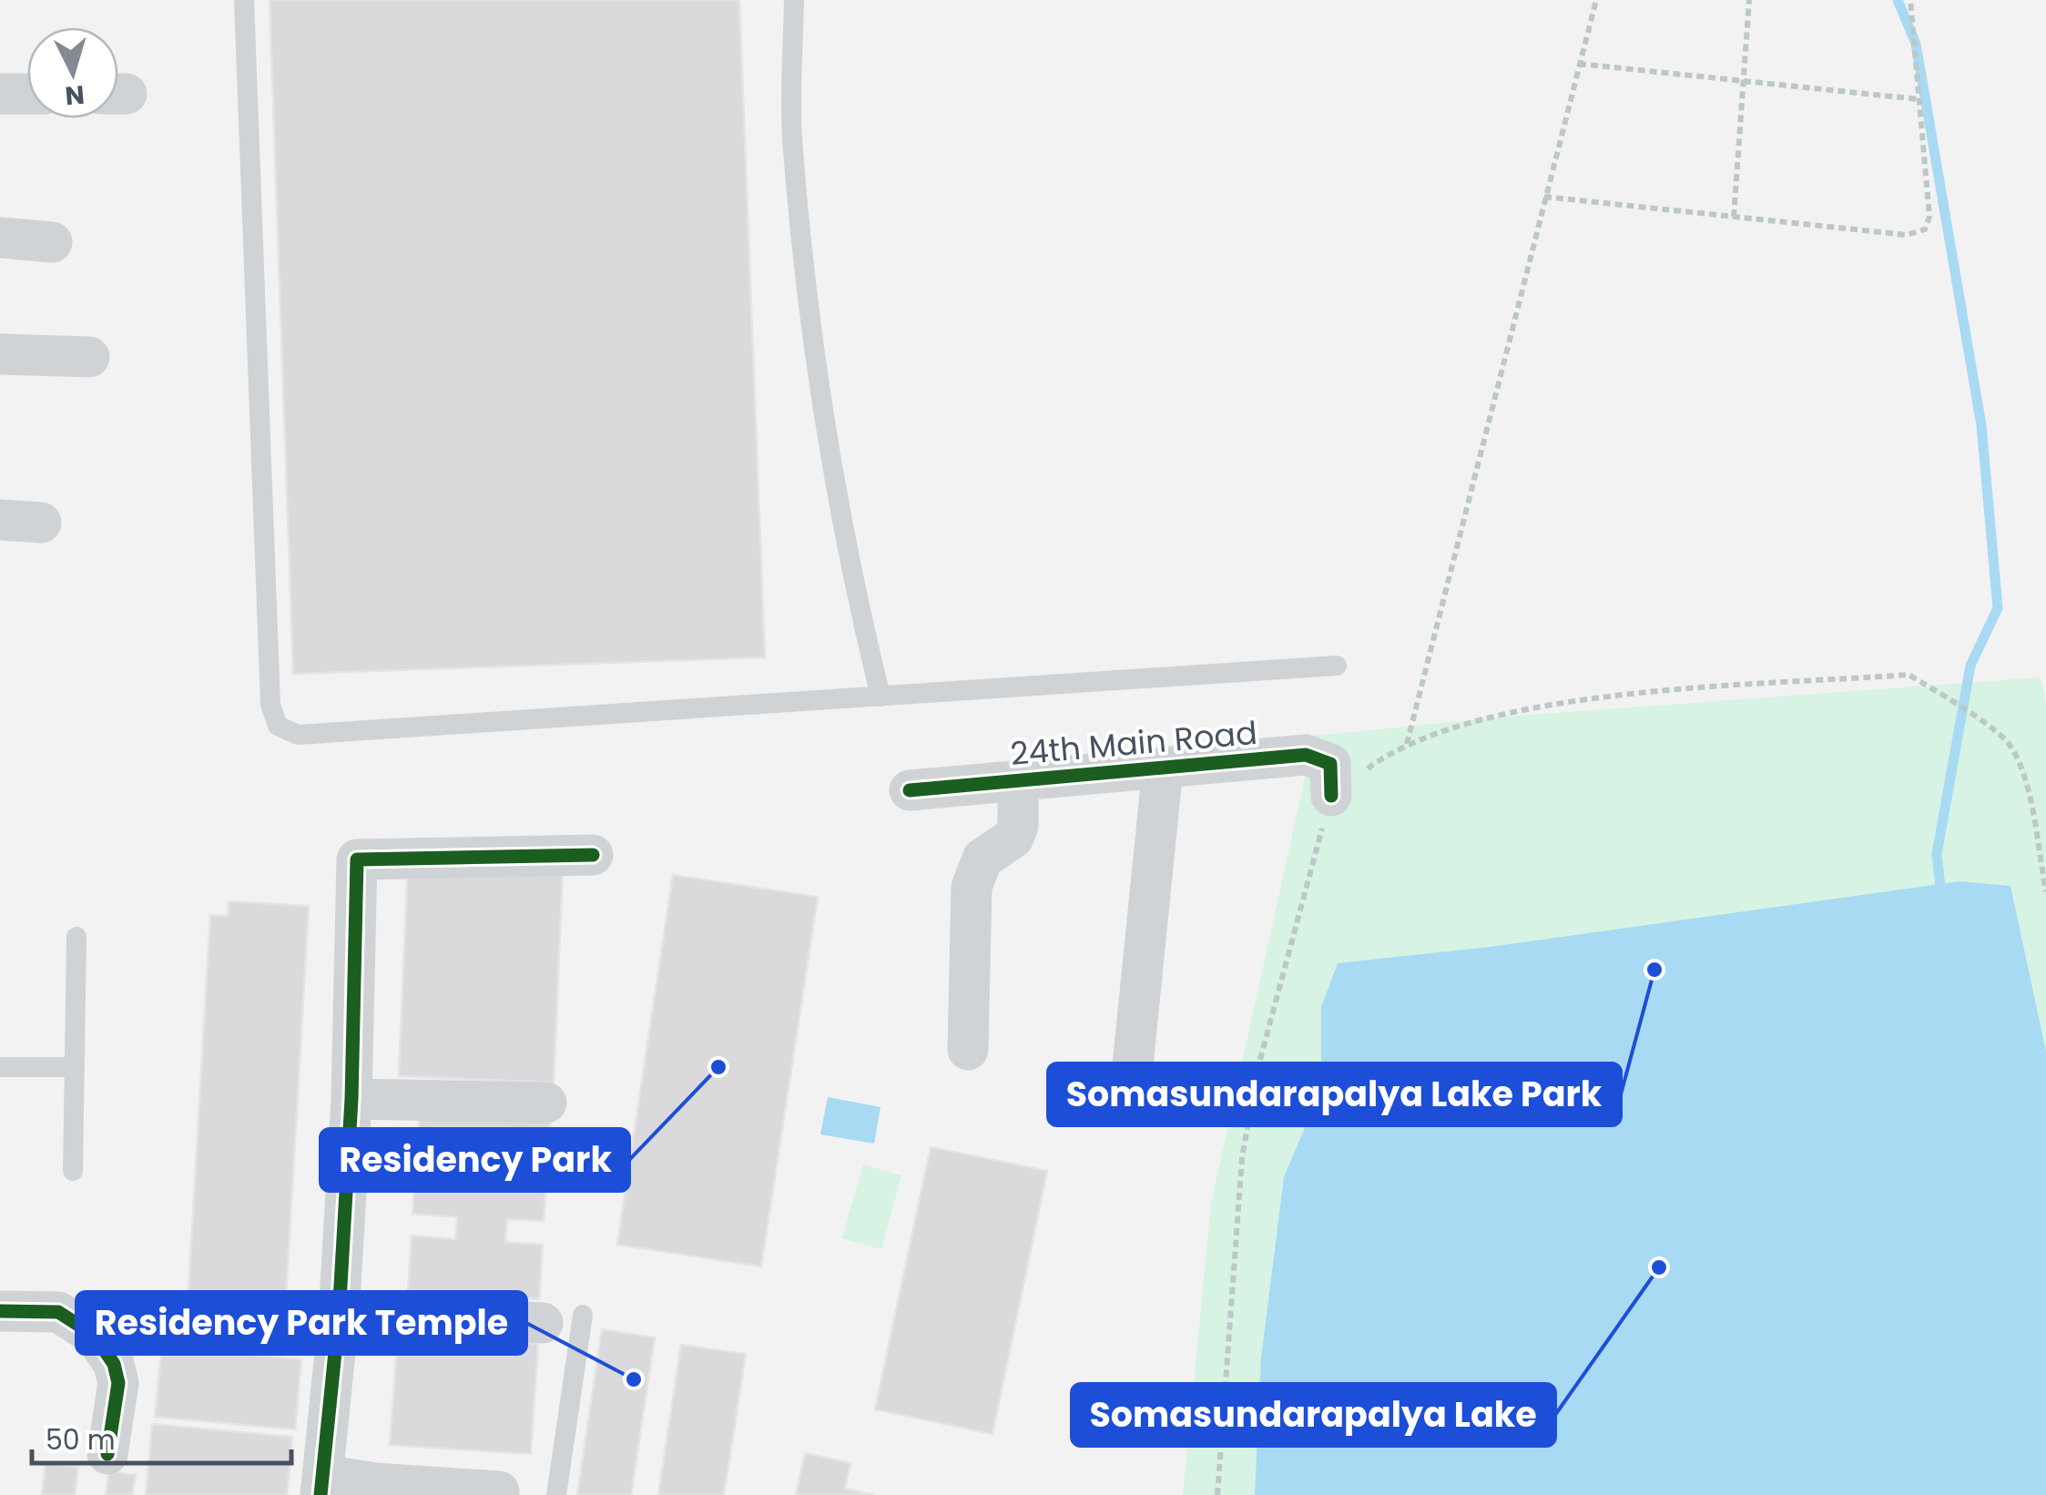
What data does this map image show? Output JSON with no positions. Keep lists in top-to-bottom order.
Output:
{
  "streets": {
    "street": ["24th Main Road"]
  },
  "places": [
    "Somasundarapalya Lake Park",
    "Residency Park",
    "Somasundarapalya Lake",
    "Residency Park Temple"
  ],
  "scale_bar": "50 m",
  "north": "bottom"
}
